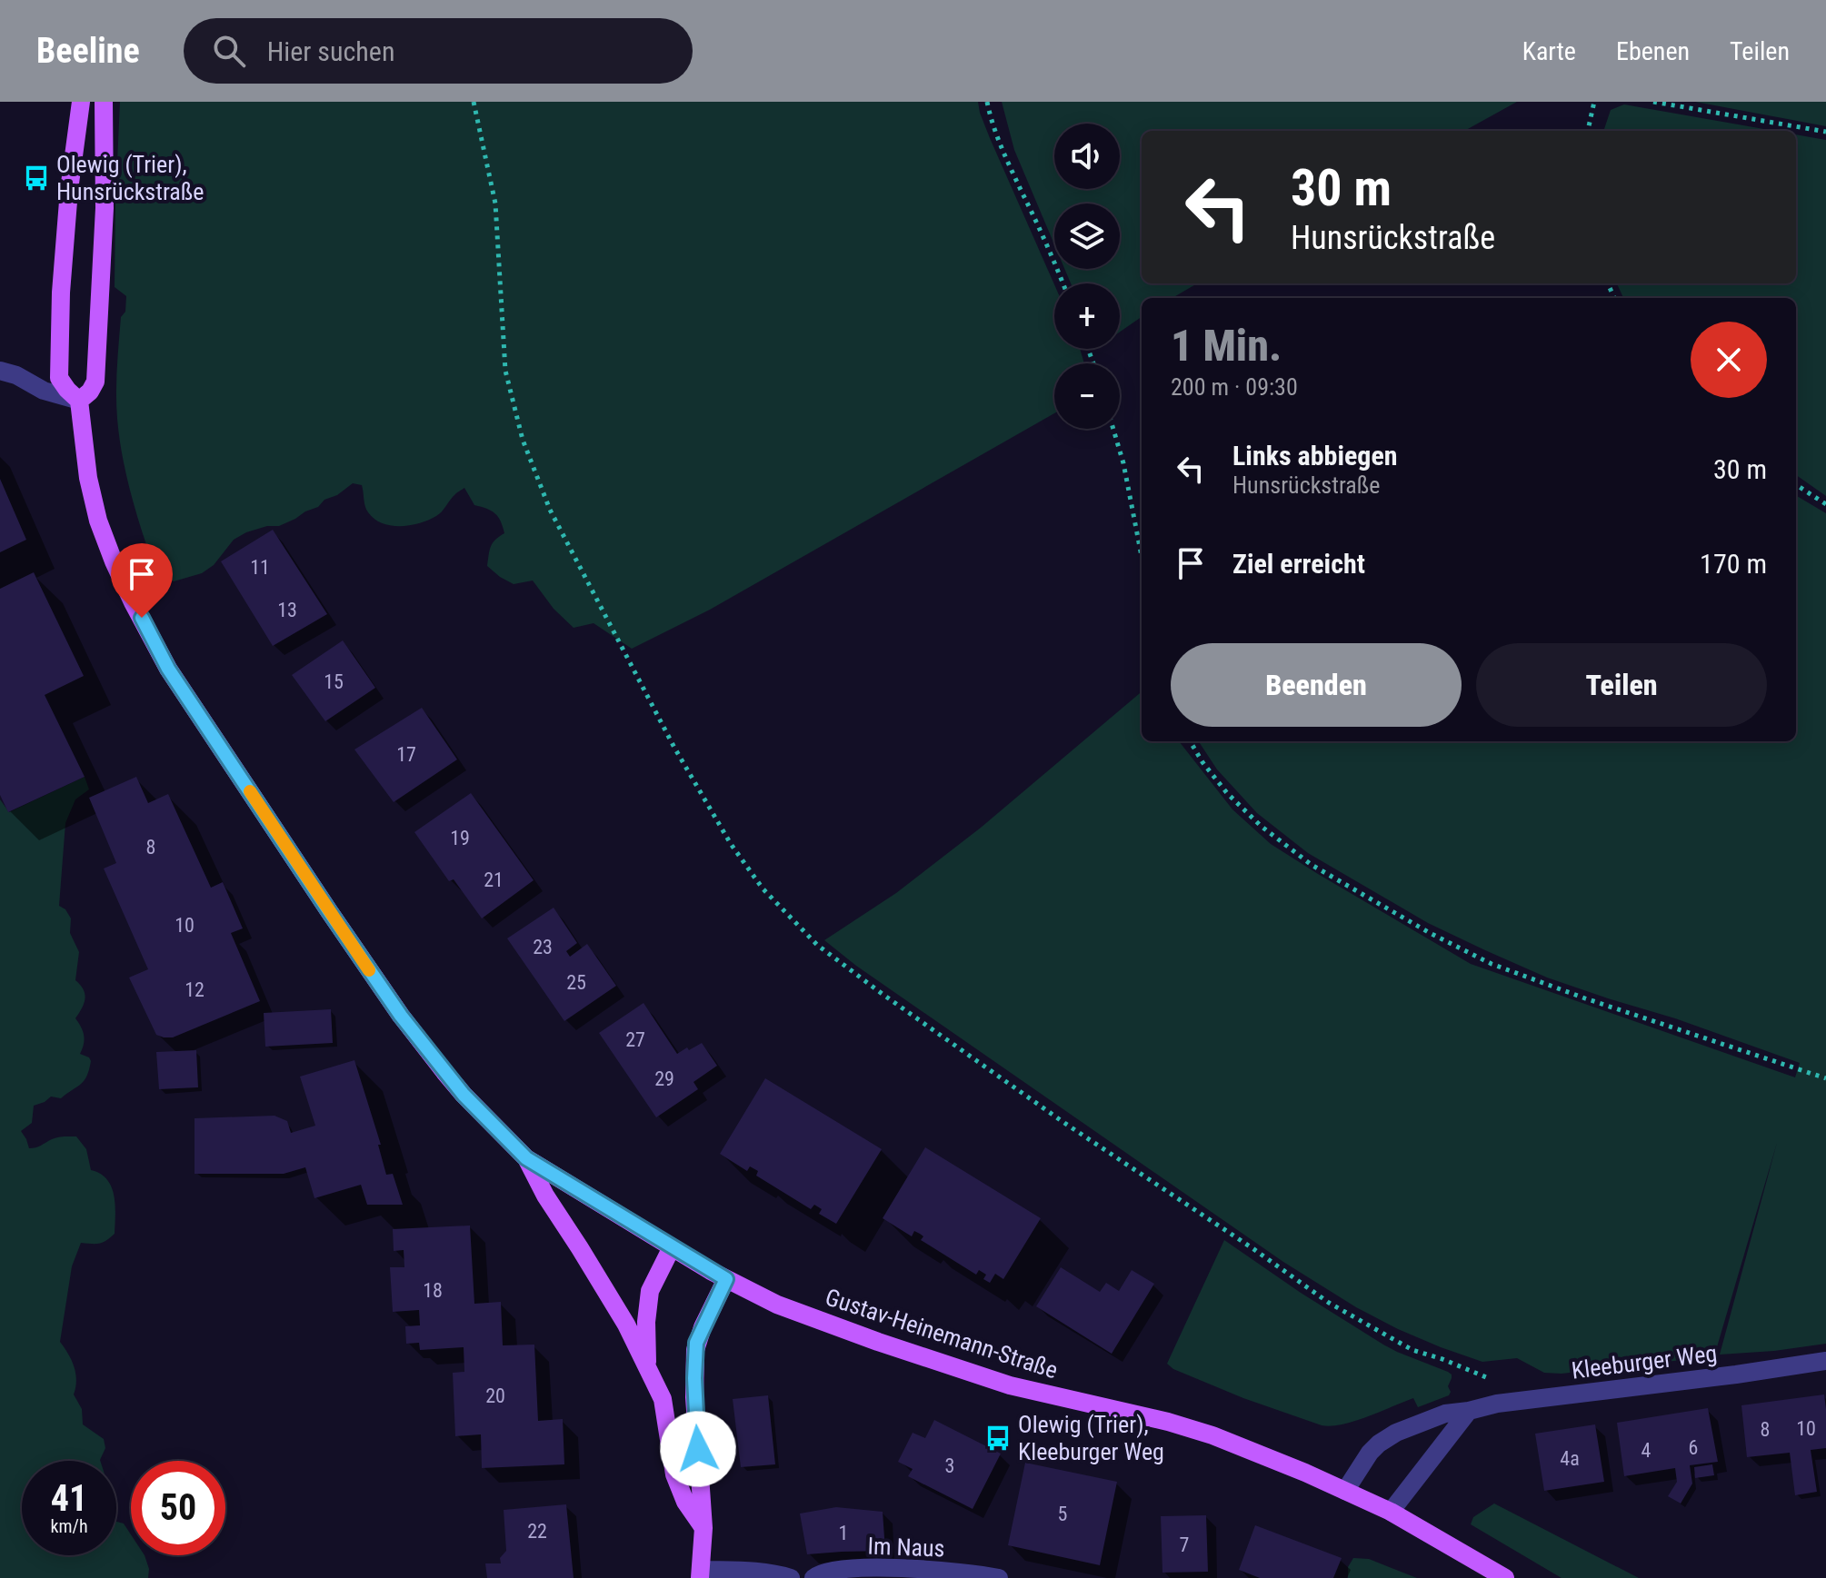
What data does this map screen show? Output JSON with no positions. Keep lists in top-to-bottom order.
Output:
{
  "streets": {
    "main road": ["Gustav-Heinemann-Straße"],
    "street": ["Kleeburger Weg", "Im Naus"]
  },
  "crossings": [
    ["Gustav-Heinemann-Straße", "Kleeburger Weg"]
  ],
  "places": {
    "bus stop": ["Olewig (Trier), Hunsrückstraße", "Olewig (Trier), Kleeburger Weg"]
  },
  "house_numbers": [
    "11",
    "13",
    "15",
    "17",
    "19",
    "8",
    "21",
    "10",
    "23",
    "25",
    "12",
    "27",
    "29",
    "18",
    "20",
    "10",
    "8",
    "6",
    "4",
    "4a",
    "3",
    "5",
    "22",
    "1",
    "7"
  ],
  "page": {
    "header": "Beeline",
    "search": "Hier suchen",
    "nav": ["Karte", "Ebenen", "Teilen"],
    "map_buttons": ["+", "−"],
    "turn": ["30 m", "Hunsrückstraße"],
    "heading": ["1 Min.", "200 m · 09:30"],
    "list": [
      {
        "name": "Links abbiegen",
        "note": "Hunsrückstraße",
        "value": "30 m"
      },
      {
        "name": "Ziel erreicht",
        "value": "170 m"
      }
    ],
    "buttons": ["Beenden", "Teilen"],
    "speed": "41 km/h",
    "limit": "50"
  }
}
